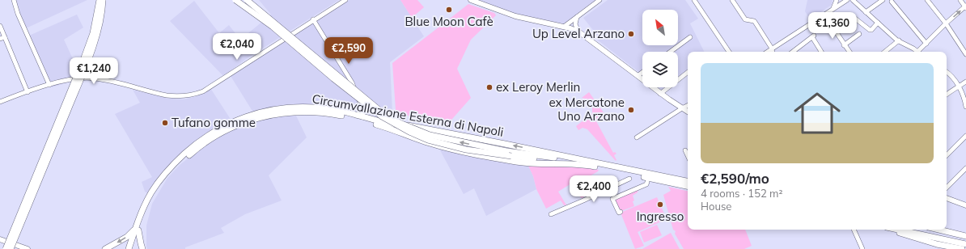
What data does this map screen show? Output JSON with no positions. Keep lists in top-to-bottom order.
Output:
{
  "streets": {
    "highway": ["Circumvallazione Esterna di Napoli"]
  },
  "places": [
    "Blue Moon Cafè",
    "Up Level Arzano",
    "ex Leroy Merlin",
    "ex Mercatone Uno Arzano",
    "Tufano gomme",
    "Ingresso"
  ],
  "north": "top left",
  "page": {
    "price": [
      "€1,360",
      "€2,040",
      "€2,590",
      "€1,240",
      "€2,400"
    ],
    "list": [
      {
        "name": "€2,590/mo",
        "note": "4 rooms · 152 m² · House"
      }
    ]
  }
}
